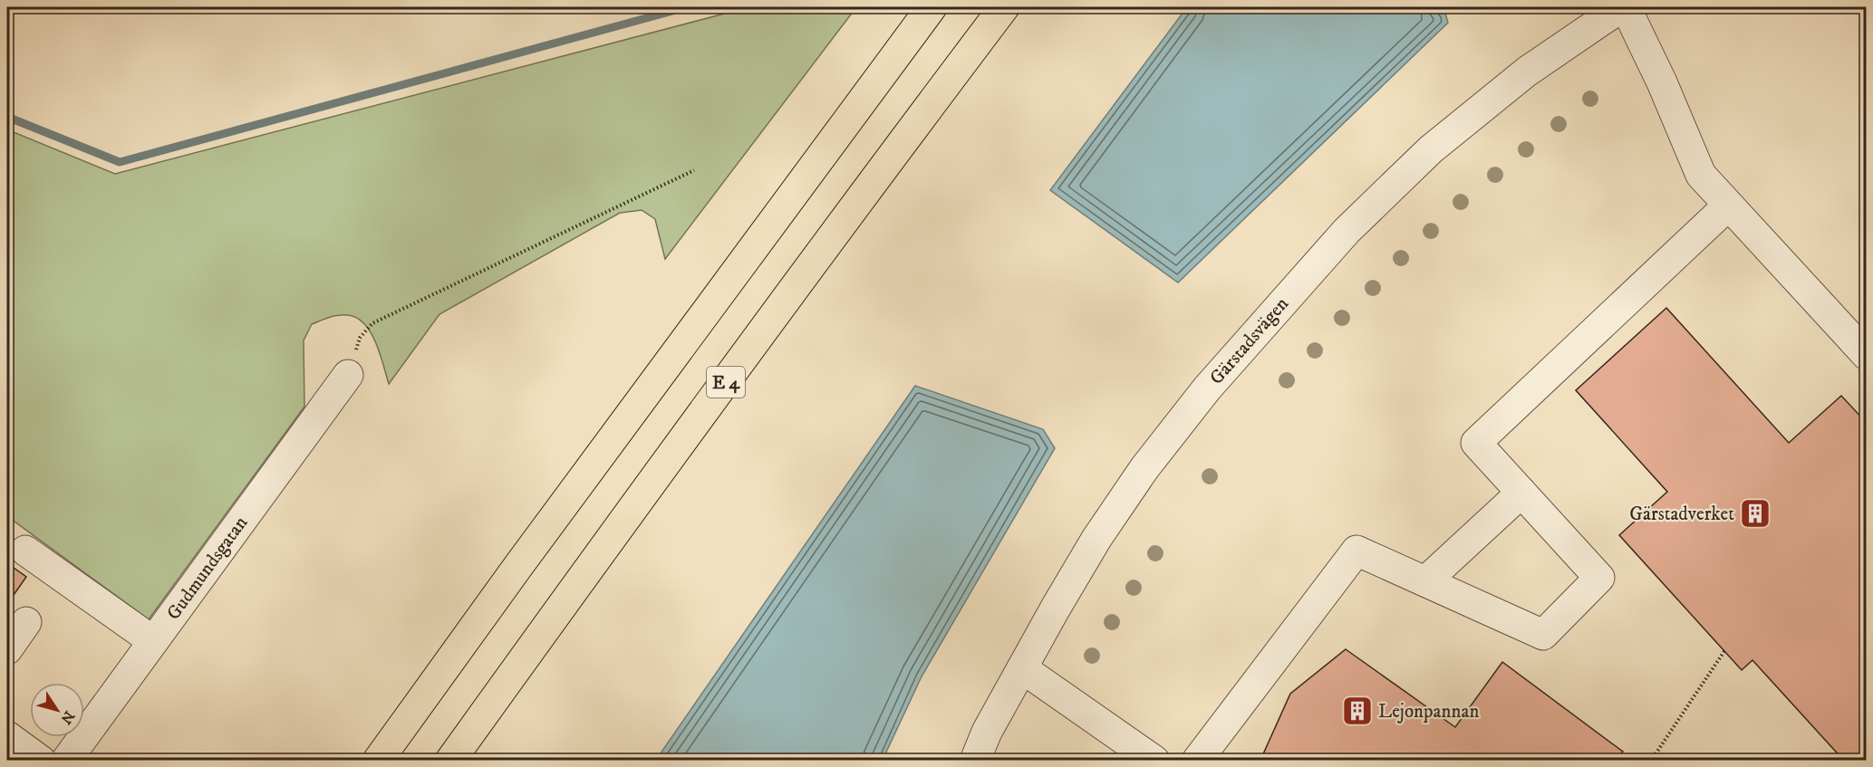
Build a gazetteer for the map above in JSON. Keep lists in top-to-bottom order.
{
  "streets": {
    "highway": ["E 4"],
    "street": ["Gärstadsvägen", "Gudmundsgatan"]
  },
  "places": {
    "building": ["Gärstadverket", "Lejonpannan"]
  },
  "north": "bottom right"
}
